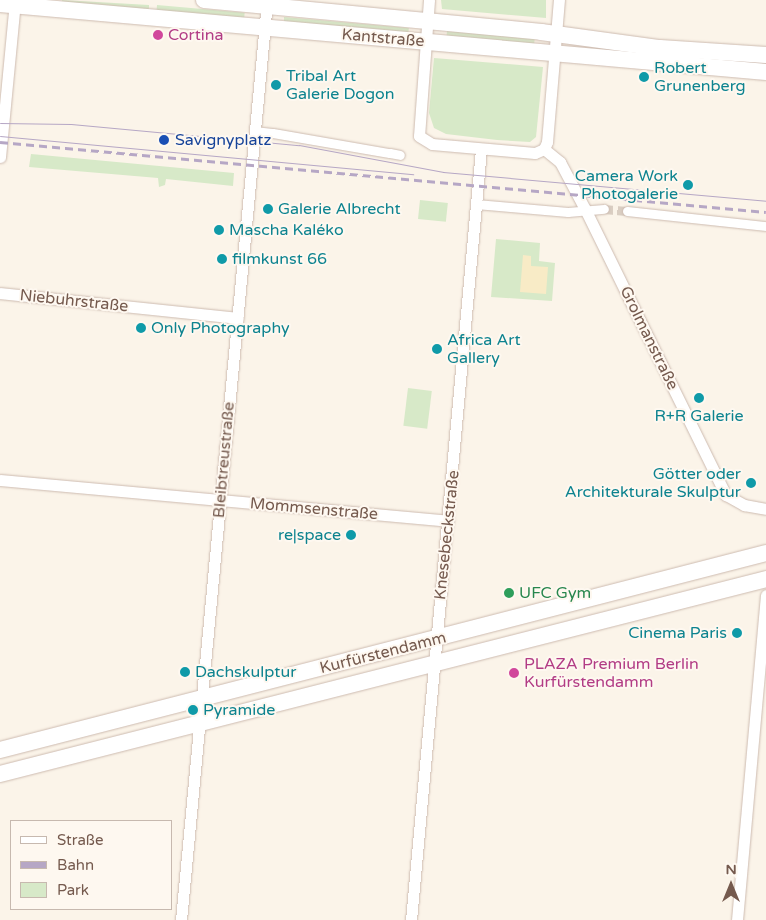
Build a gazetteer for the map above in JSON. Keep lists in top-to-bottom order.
{
  "streets": {
    "main road": ["Kantstraße", "Kurfürstendamm"],
    "street": [
      "Niebuhrstraße",
      "Grolmanstraße",
      "Bleibtreustraße",
      "Mommsenstraße",
      "Knesebeckstraße"
    ]
  },
  "crossings": [
    ["Kantstraße", "Bleibtreustraße"],
    ["Niebuhrstraße", "Bleibtreustraße"],
    ["Bleibtreustraße", "Mommsenstraße"],
    ["Bleibtreustraße", "Kurfürstendamm"],
    ["Mommsenstraße", "Knesebeckstraße"],
    ["Knesebeckstraße", "Kurfürstendamm"]
  ],
  "places": [
    "Cortina",
    "Robert Grunenberg",
    "Tribal Art Galerie Dogon",
    "Savignyplatz",
    "Camera Work Photogalerie",
    "Galerie Albrecht",
    "Mascha Kaléko",
    "filmkunst 66",
    "Only Photography",
    "Africa Art Gallery",
    "R+R Galerie",
    "Götter oder Architekturale Skulptur",
    "re|space",
    "UFC Gym",
    "Cinema Paris",
    "Dachskulptur",
    "PLAZA Premium Berlin Kurfürstendamm",
    "Pyramide"
  ],
  "legend": ["Straße", "Bahn", "Park"],
  "north": "top"
}
